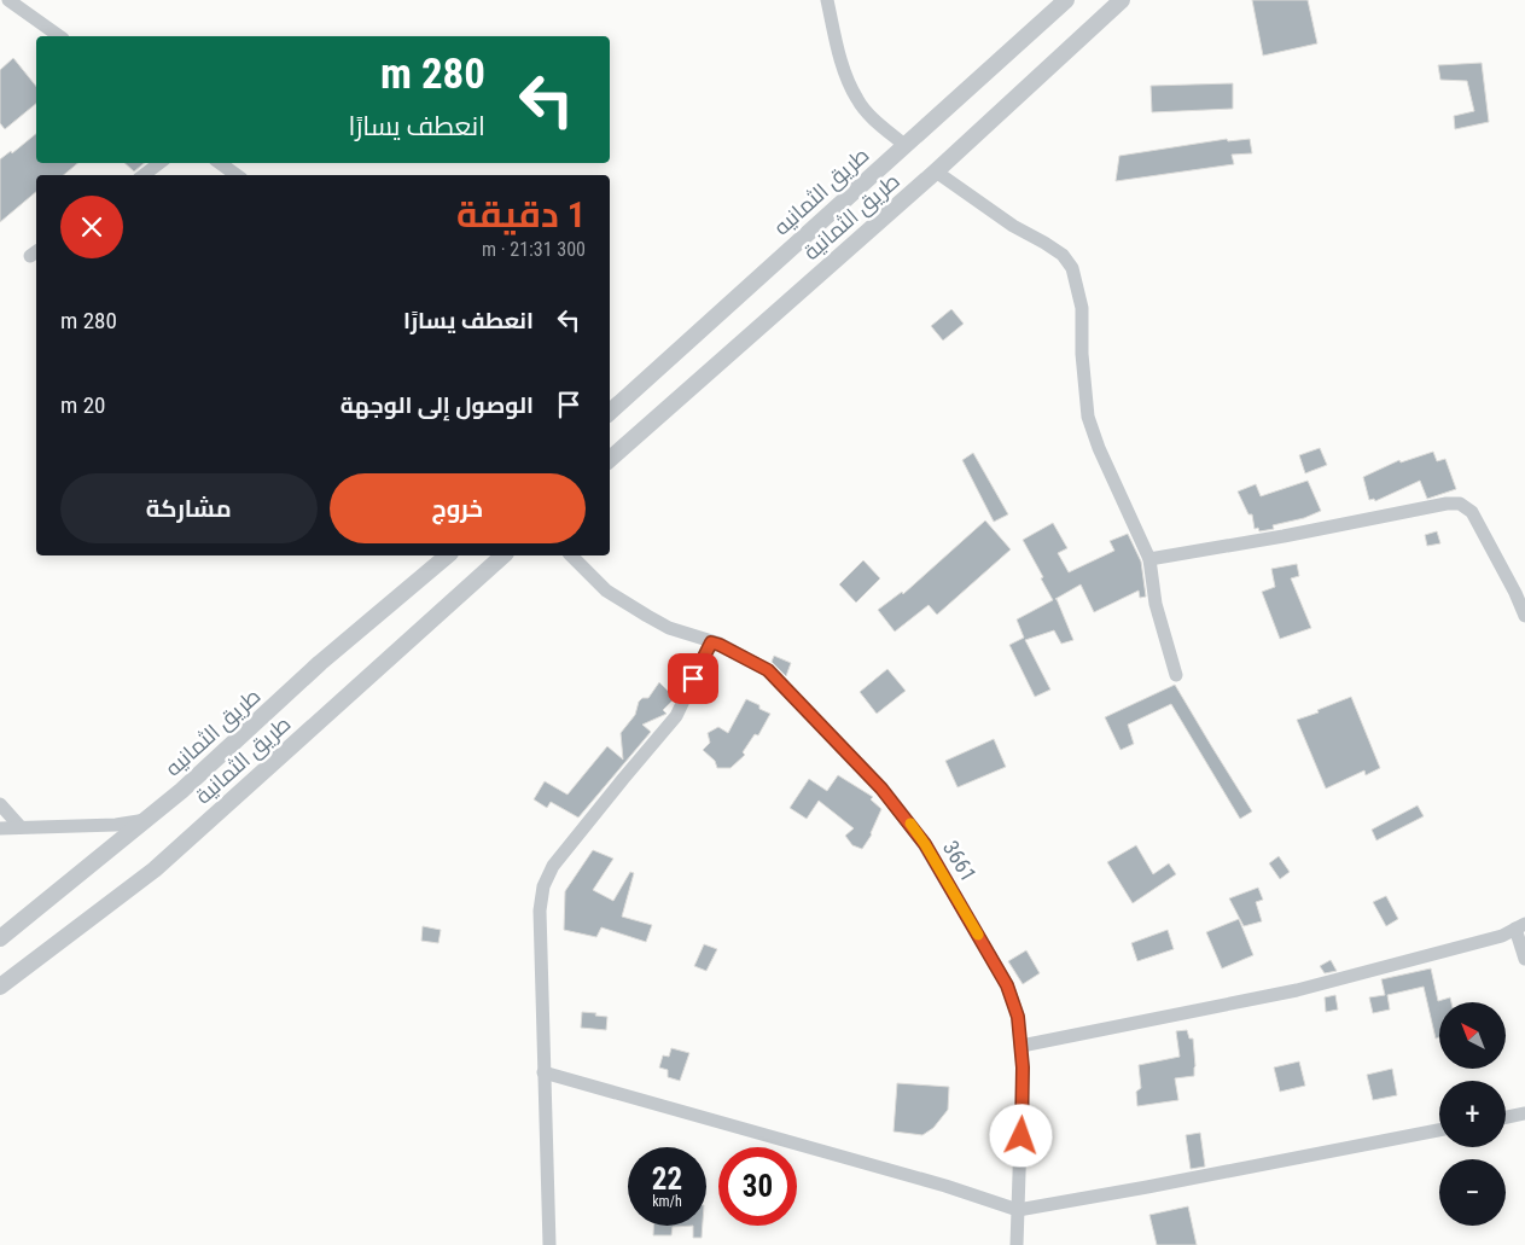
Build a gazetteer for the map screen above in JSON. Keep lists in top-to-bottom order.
{
  "streets": {
    "street": ["طريق الثمانيه", "طريق الثمانية", "3661"]
  },
  "north": "top left",
  "page": {
    "turn": ["280 m", "انعطف يسارًا"],
    "heading": ["1 دقيقة", "300 m · 21:31"],
    "list": [
      {
        "name": "انعطف يسارًا",
        "value": "280 m"
      },
      {
        "name": "الوصول إلى الوجهة",
        "value": "20 m"
      }
    ],
    "buttons": ["خروج", "مشاركة"],
    "map_buttons": ["+", "−"],
    "speed": "22 km/h",
    "limit": "30"
  }
}
